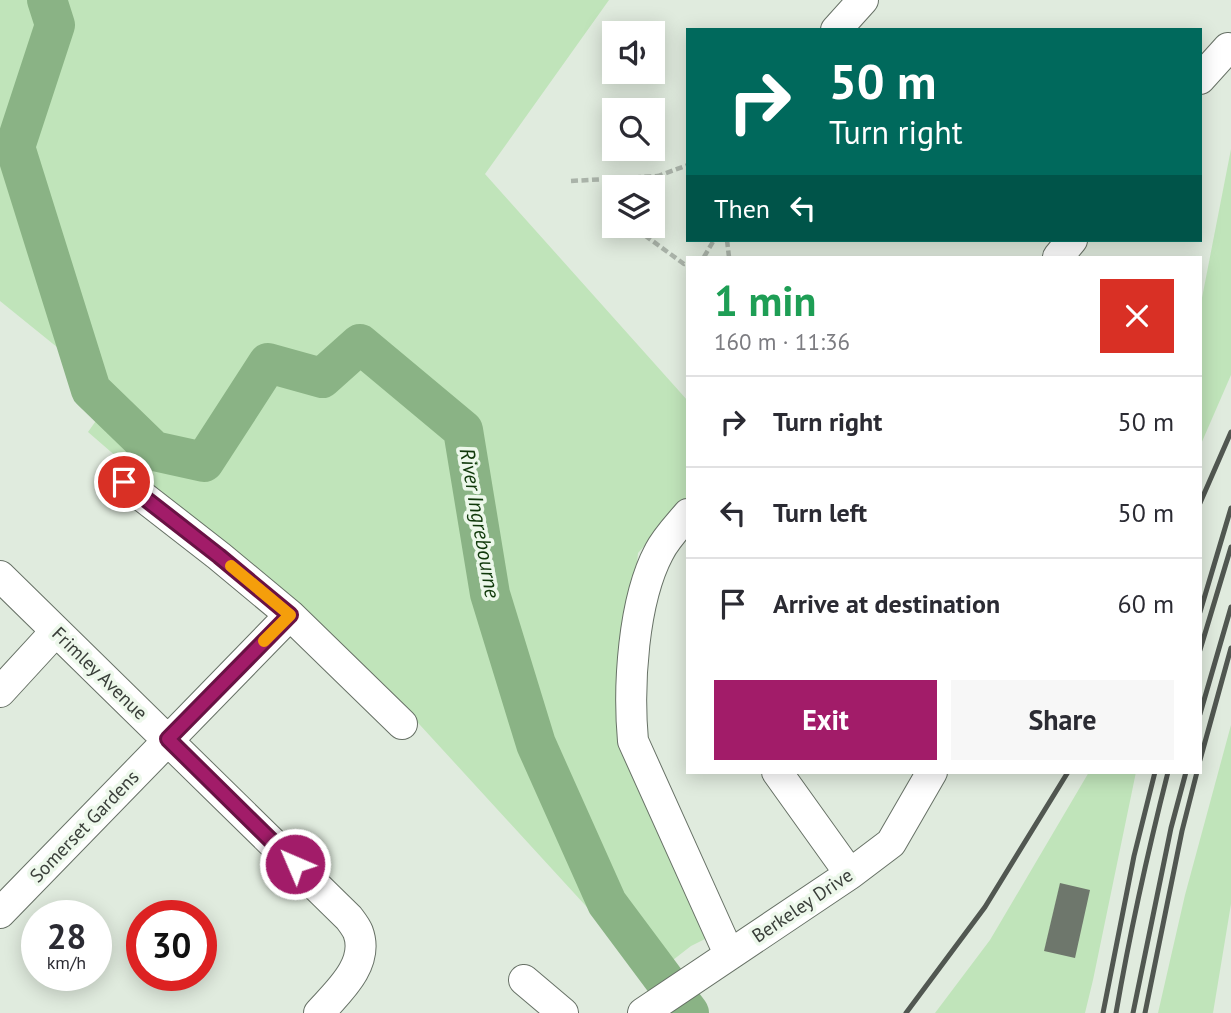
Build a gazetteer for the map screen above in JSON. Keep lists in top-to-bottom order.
{
  "streets": {
    "street": ["Frimley Avenue", "Somerset Gardens", "Berkeley Drive"]
  },
  "crossings": [
    ["Frimley Avenue", "Somerset Gardens"]
  ],
  "water": ["River Ingrebourne"],
  "page": {
    "turn": ["50 m", "Turn right"],
    "then": "Then",
    "heading": ["1 min", "160 m · 11:36"],
    "list": [
      {
        "name": "Turn right",
        "value": "50 m"
      },
      {
        "name": "Turn left",
        "value": "50 m"
      },
      {
        "name": "Arrive at destination",
        "value": "60 m"
      }
    ],
    "buttons": ["Exit", "Share"],
    "speed": "28 km/h",
    "limit": "30"
  }
}
